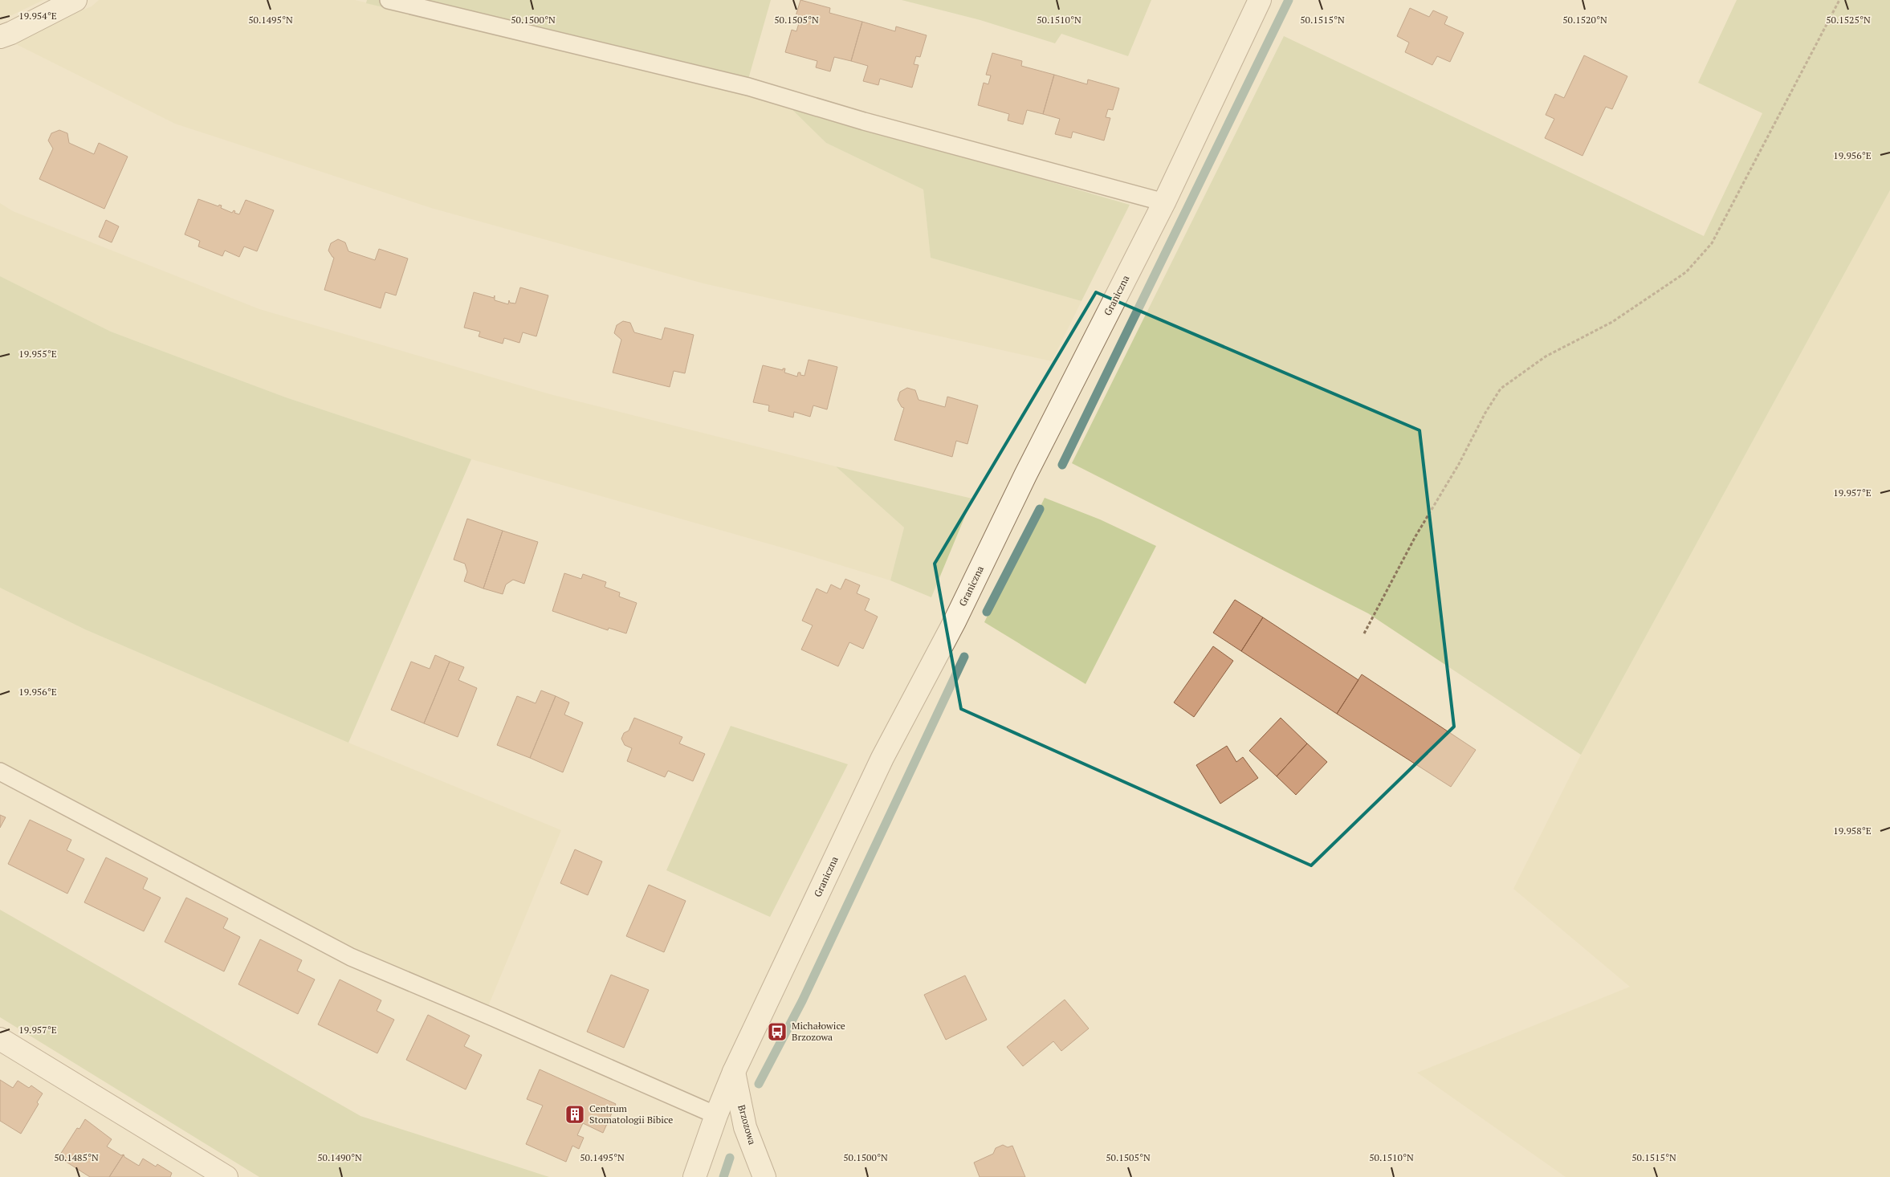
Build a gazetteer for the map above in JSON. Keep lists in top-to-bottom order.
{
  "streets": {
    "street": ["Graniczna", "Brzozowa"]
  },
  "crossings": [
    ["Graniczna", "Brzozowa"]
  ],
  "places": {
    "bus stop": ["Michałowice Brzozowa"],
    "building": ["Centrum Stomatologii Bibice"]
  },
  "coordinates": [
    "19.954°E",
    "50.1495°N",
    "50.1500°N",
    "50.1505°N",
    "50.1510°N",
    "50.1515°N",
    "50.1520°N",
    "50.1525°N",
    "19.956°E",
    "19.955°E",
    "19.957°E",
    "19.958°E",
    "50.1485°N",
    "50.1490°N"
  ]
}
